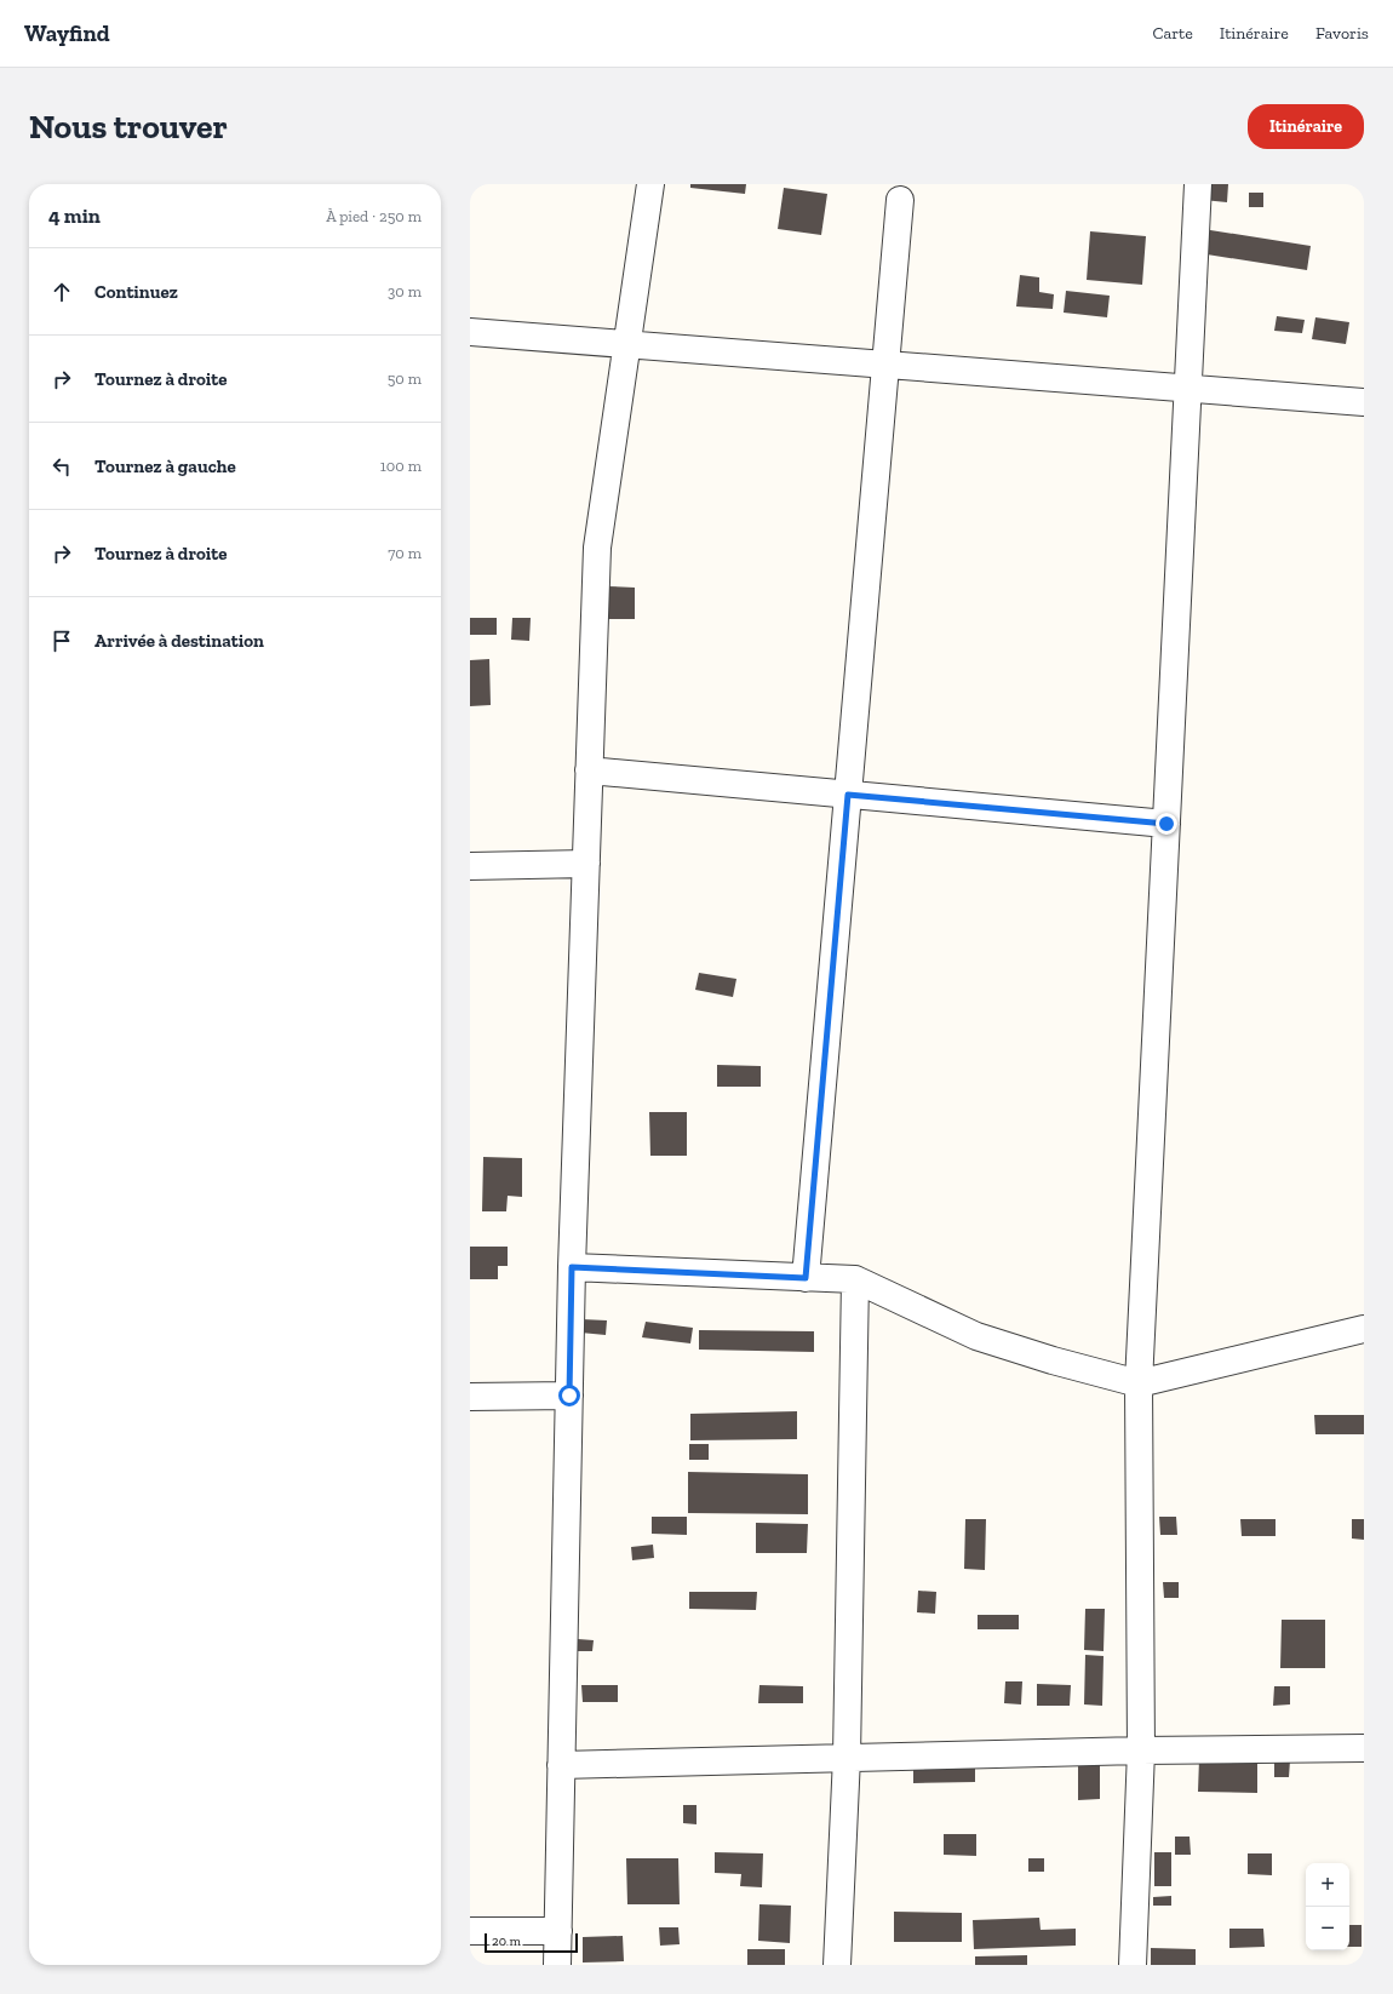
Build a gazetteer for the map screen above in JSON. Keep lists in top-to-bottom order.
{
  "scale_bar": "20 m",
  "page": {
    "header": "Wayfind",
    "nav": ["Carte", "Itinéraire", "Favoris"],
    "buttons": "Itinéraire",
    "title": "Nous trouver",
    "heading": ["4 min", "À pied · 250 m"],
    "list": [
      ["Continuez", "30 m"],
      ["Tournez à droite", "50 m"],
      ["Tournez à gauche", "100 m"],
      ["Tournez à droite", "70 m"],
      "Arrivée à destination"
    ],
    "map_buttons": ["+", "−"],
    "scale": "20 m"
  }
}
